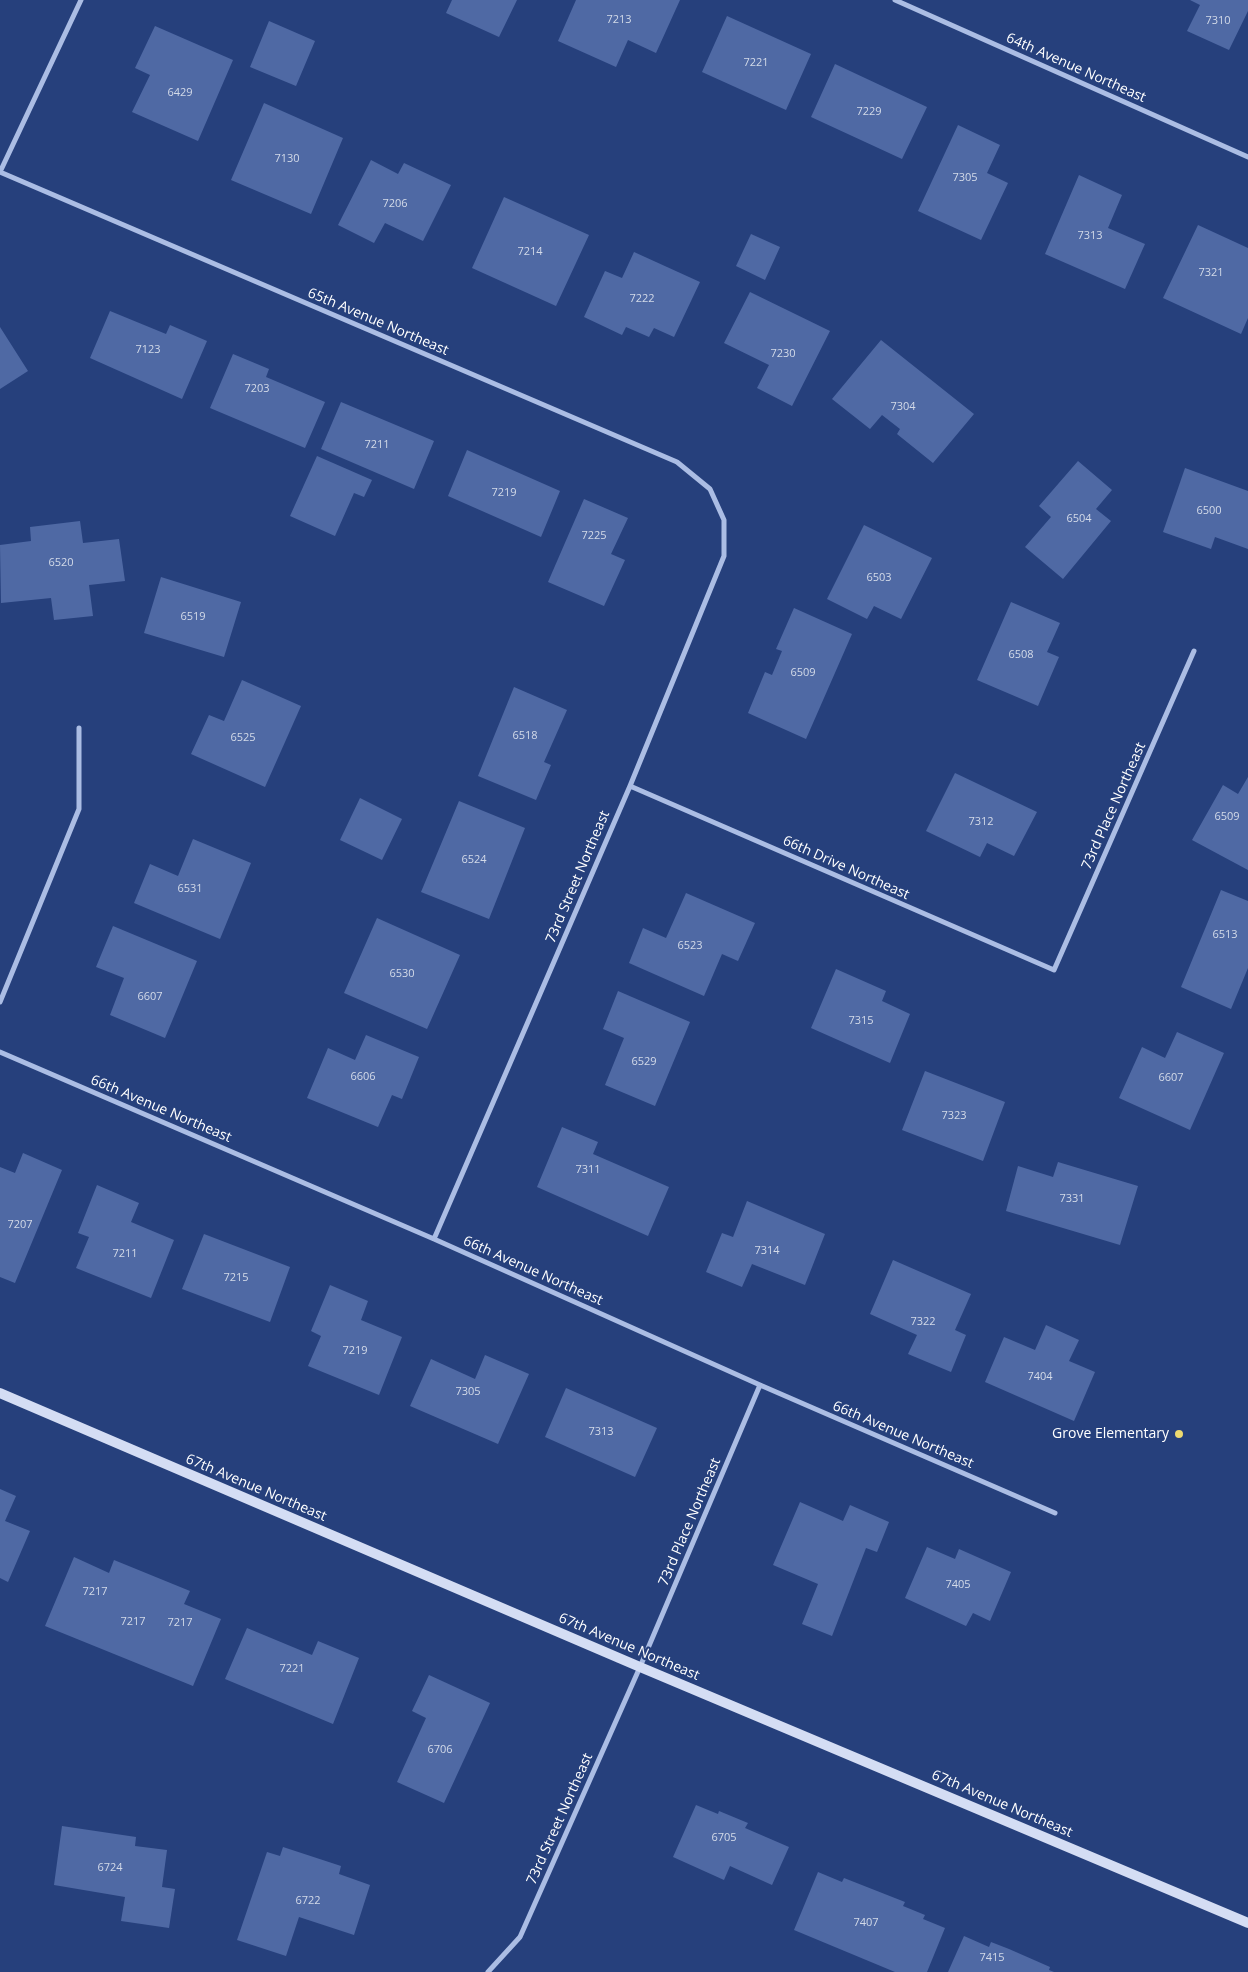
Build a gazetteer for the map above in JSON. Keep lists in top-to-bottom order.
{
  "streets": {
    "main road": ["67th Avenue Northeast"],
    "street": [
      "64th Avenue Northeast",
      "65th Avenue Northeast",
      "73rd Place Northeast",
      "66th Drive Northeast",
      "73rd Street Northeast",
      "66th Avenue Northeast"
    ]
  },
  "crossings": [
    ["65th Avenue Northeast", "73rd Street Northeast"],
    ["73rd Place Northeast", "66th Drive Northeast"],
    ["73rd Place Northeast", "73rd Street Northeast"],
    ["73rd Place Northeast", "66th Avenue Northeast"],
    ["73rd Place Northeast", "67th Avenue Northeast"],
    ["66th Drive Northeast", "73rd Street Northeast"],
    ["73rd Street Northeast", "66th Avenue Northeast"],
    ["73rd Street Northeast", "67th Avenue Northeast"]
  ],
  "places": ["Grove Elementary"],
  "house_numbers": [
    "7213",
    "7310",
    "7221",
    "6429",
    "7229",
    "7130",
    "7305",
    "7206",
    "7313",
    "7214",
    "7321",
    "7222",
    "7123",
    "7230",
    "7203",
    "7304",
    "7211",
    "7219",
    "6500",
    "6504",
    "7225",
    "6520",
    "6503",
    "6519",
    "6508",
    "6509",
    "6518",
    "6525",
    "6509",
    "7312",
    "6524",
    "6531",
    "6513",
    "6523",
    "6530",
    "6607",
    "7315",
    "6529",
    "6606",
    "6607",
    "7323",
    "7311",
    "7331",
    "7207",
    "7314",
    "7211",
    "7215",
    "7322",
    "7219",
    "7404",
    "7305",
    "7313",
    "7405",
    "7217",
    "7217",
    "7217",
    "7221",
    "6706",
    "6705",
    "6724",
    "6722",
    "7407",
    "7415"
  ]
}
